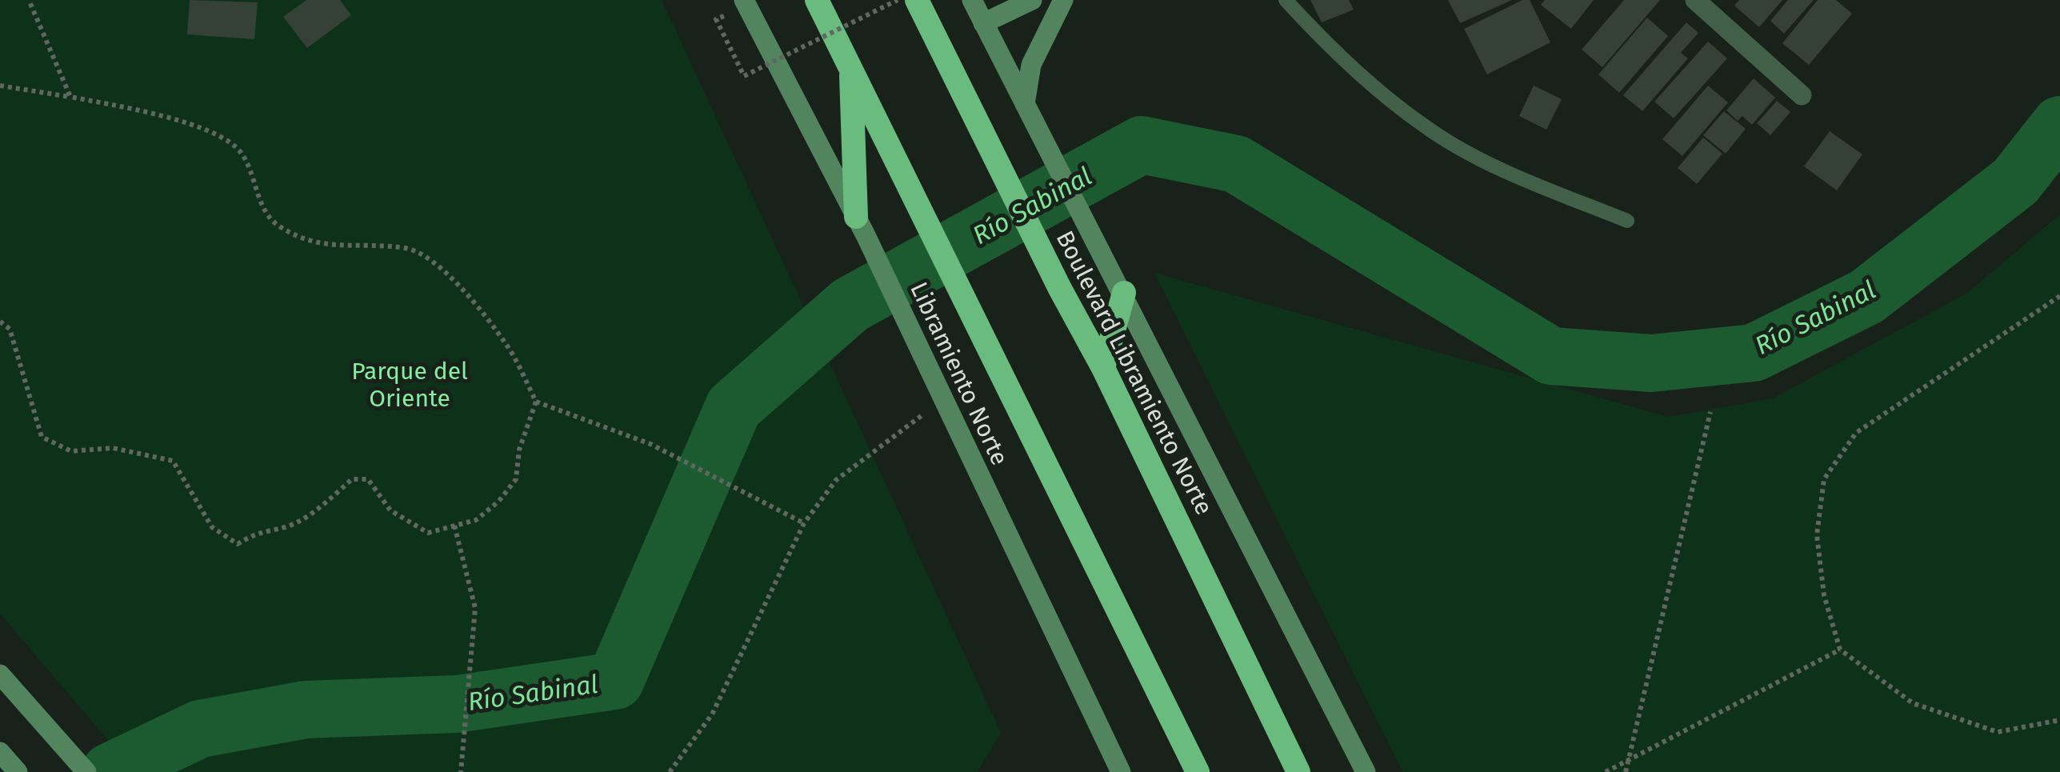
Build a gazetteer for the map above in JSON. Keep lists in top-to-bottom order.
{
  "streets": {
    "highway": ["Boulevard Libramiento Norte"],
    "street": ["Libramiento Norte"]
  },
  "water": ["Río Sabinal"],
  "parks": ["Parque del Oriente"]
}
